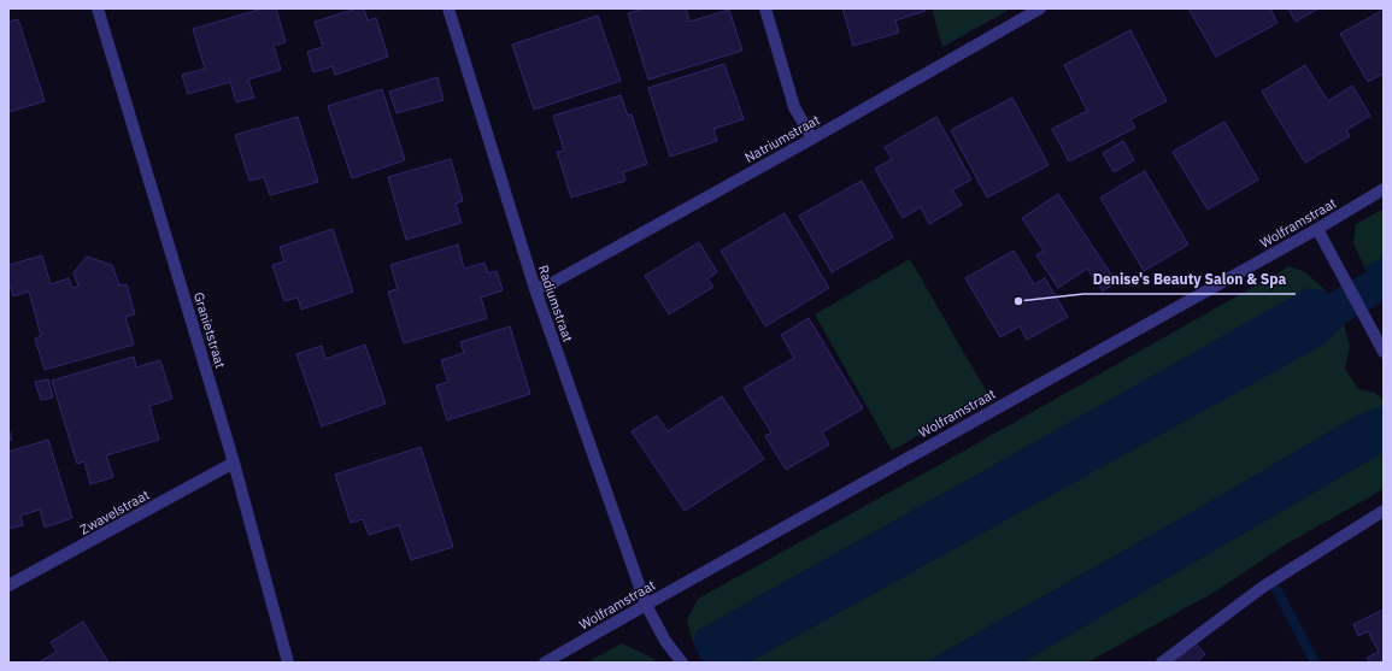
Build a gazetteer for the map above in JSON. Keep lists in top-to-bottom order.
{
  "streets": {
    "street": [
      "Natriumstraat",
      "Wolframstraat",
      "Radiumstraat",
      "Granietstraat",
      "Zwavelstraat"
    ]
  },
  "crossings": [
    ["Natriumstraat", "Radiumstraat"],
    ["Wolframstraat", "Radiumstraat"],
    ["Granietstraat", "Zwavelstraat"]
  ],
  "places": ["Denise's Beauty Salon & Spa"]
}
